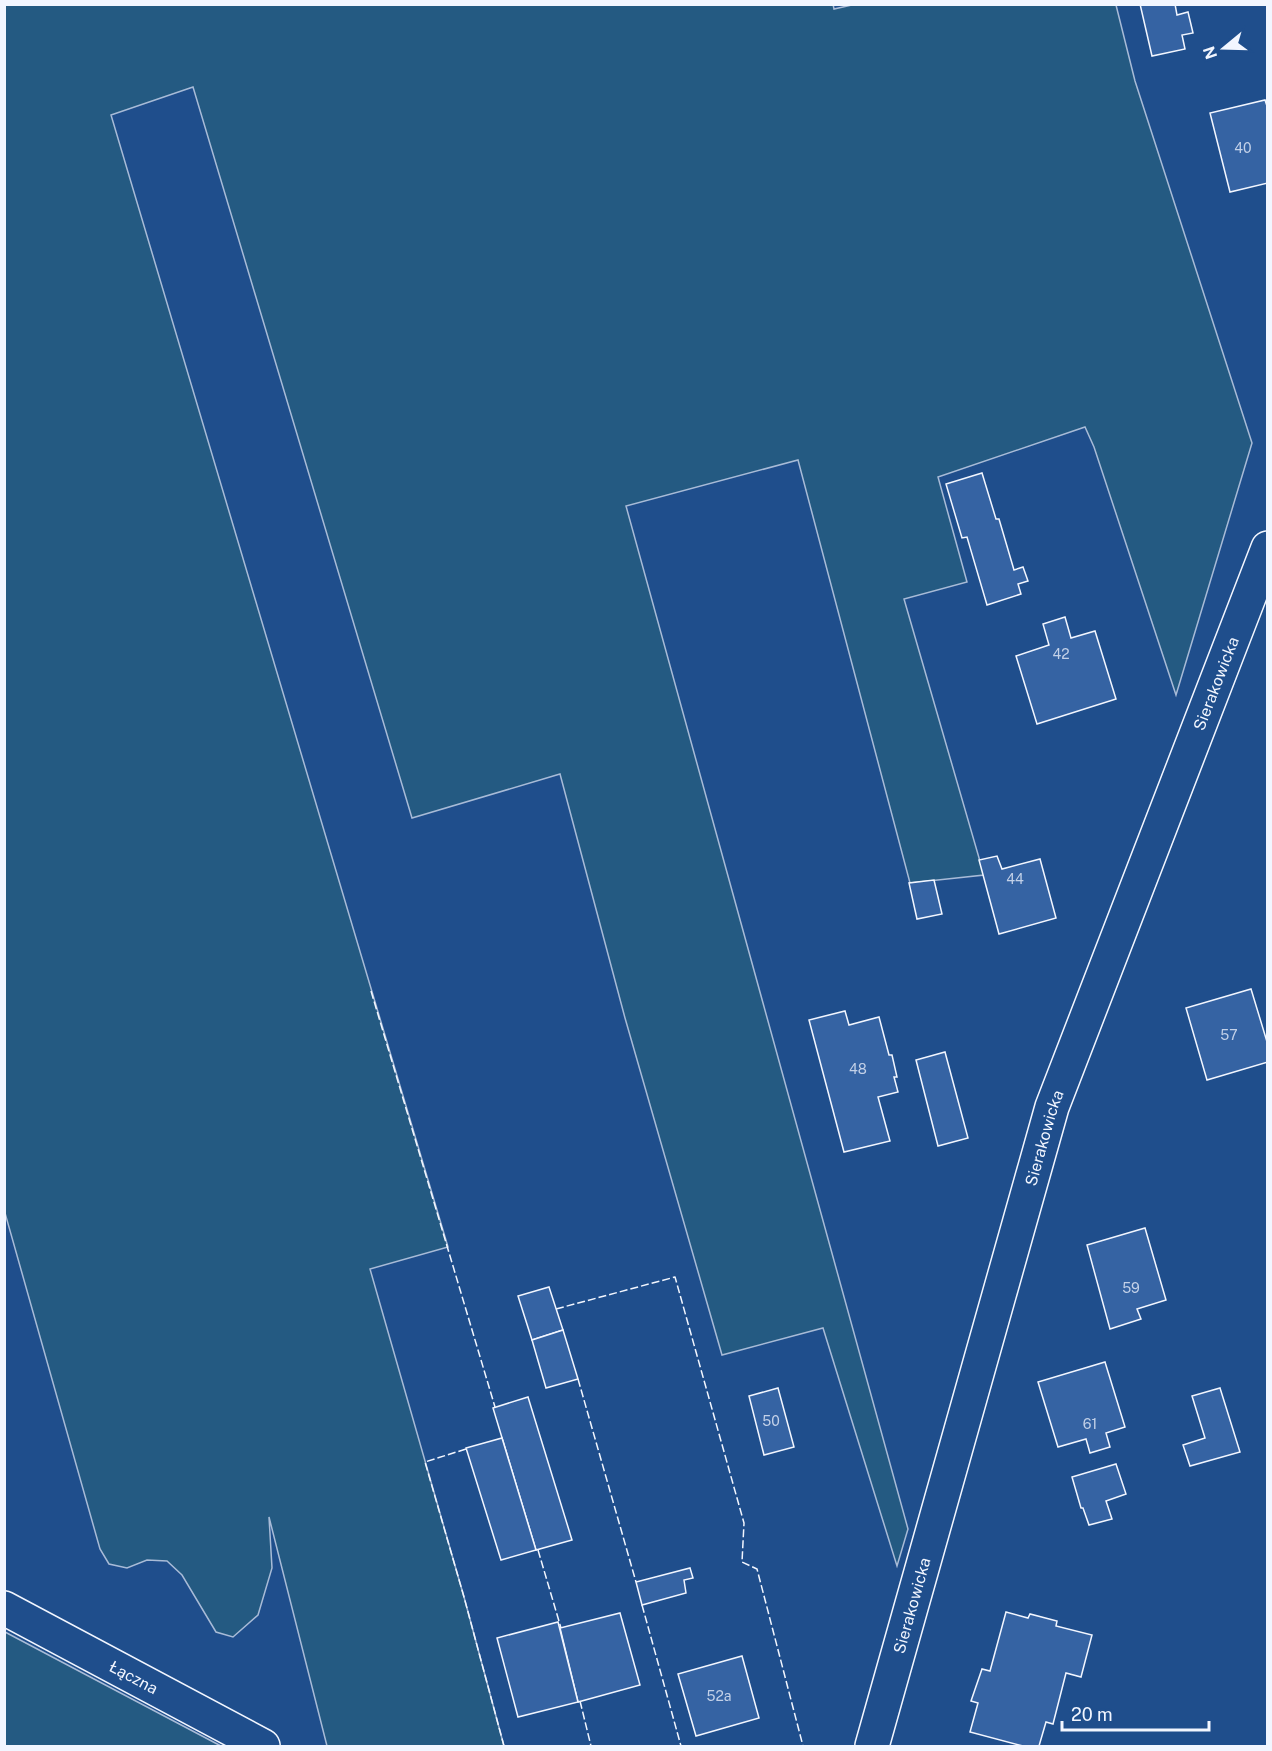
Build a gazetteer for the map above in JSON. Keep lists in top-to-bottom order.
{
  "streets": {
    "street": ["Sierakowicka", "Łączna"]
  },
  "house_numbers": [
    "40",
    "42",
    "44",
    "57",
    "48",
    "59",
    "50",
    "61",
    "52a"
  ],
  "scale_bar": "20 m",
  "north": "left"
}
